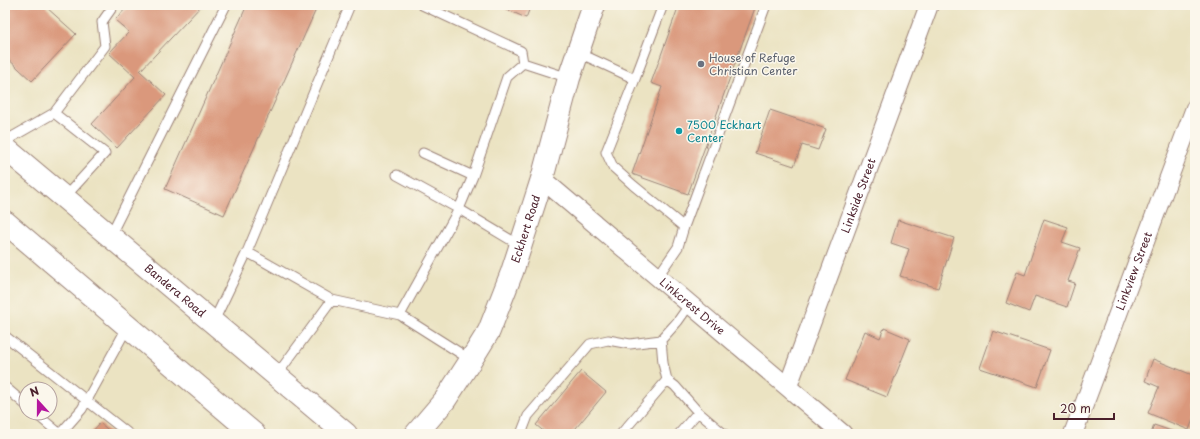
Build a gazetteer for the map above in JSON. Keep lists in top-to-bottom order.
{
  "streets": {
    "main road": ["Eckhert Road", "Bandera Road"],
    "street": ["Linkside Street", "Linkview Street", "Linkcrest Drive"]
  },
  "crossings": [
    ["Linkside Street", "Linkcrest Drive"],
    ["Eckhert Road", "Linkcrest Drive"]
  ],
  "places": ["House of Refuge Christian Center", "7500 Eckhart Center"],
  "scale_bar": "20 m",
  "north": "top"
}
